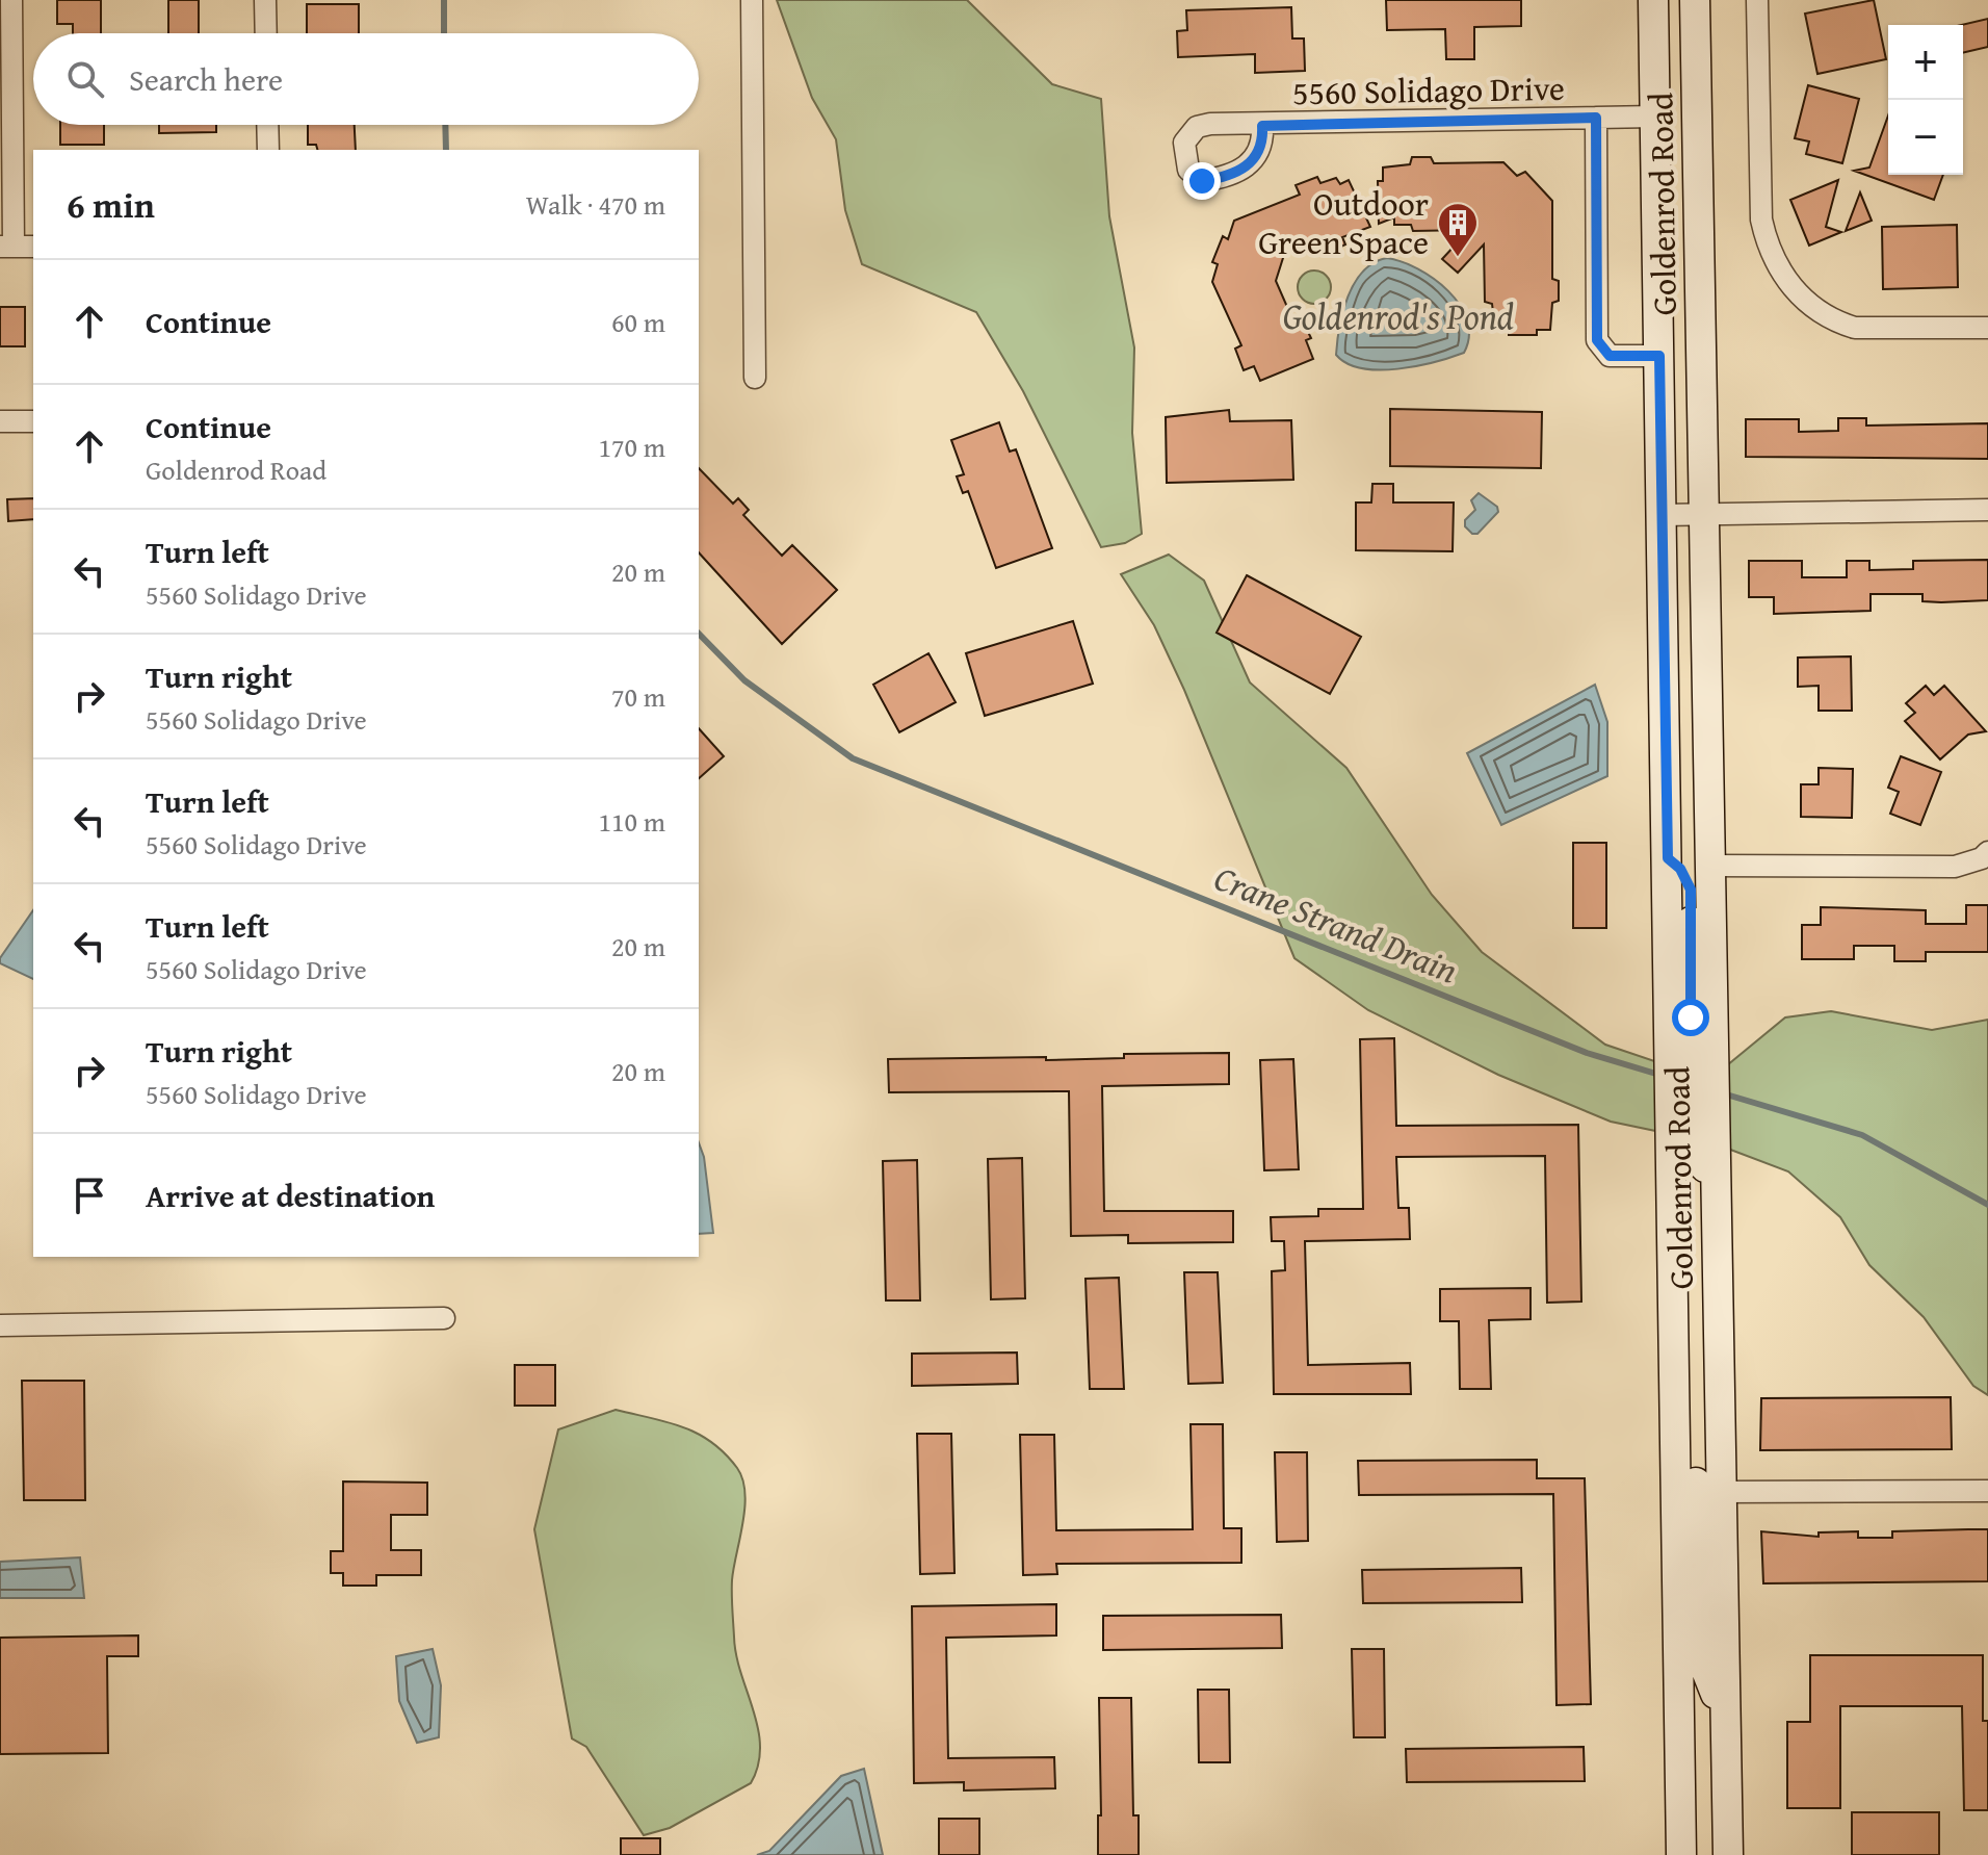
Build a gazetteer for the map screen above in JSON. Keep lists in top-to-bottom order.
{
  "streets": {
    "main road": ["Goldenrod Road"],
    "street": ["5560 Solidago Drive"]
  },
  "crossings": [
    ["5560 Solidago Drive", "Goldenrod Road"]
  ],
  "water": ["Goldenrod's Pond", "Crane Strand Drain"],
  "places": {
    "building": ["Outdoor Green Space"]
  },
  "page": {
    "map_buttons": ["+", "−"],
    "search": "Search here",
    "heading": ["6 min", "Walk · 470 m"],
    "list": [
      ["Continue", "60 m"],
      ["Continue", "Goldenrod Road", "170 m"],
      ["Turn left", "5560 Solidago Drive", "20 m"],
      ["Turn right", "5560 Solidago Drive", "70 m"],
      ["Turn left", "5560 Solidago Drive", "110 m"],
      ["Turn left", "5560 Solidago Drive", "20 m"],
      ["Turn right", "5560 Solidago Drive", "20 m"],
      "Arrive at destination"
    ]
  }
}
